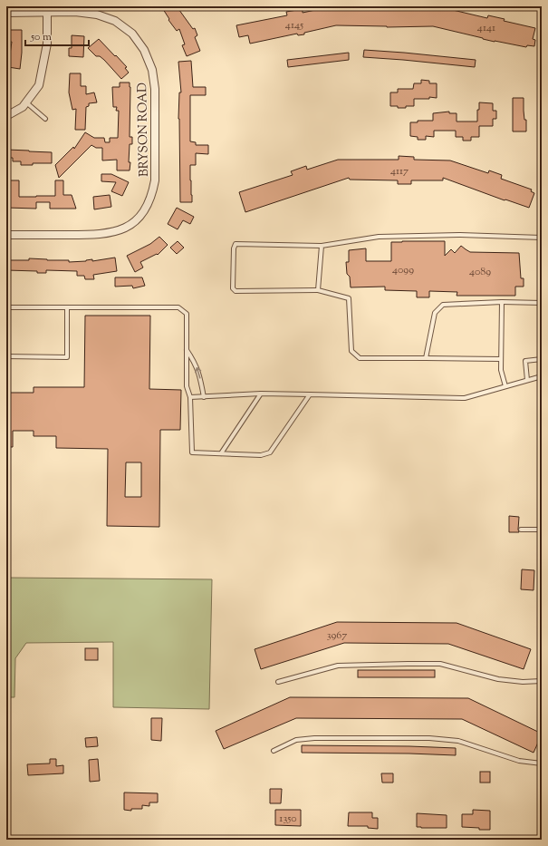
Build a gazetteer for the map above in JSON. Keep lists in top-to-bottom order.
{
  "streets": {
    "street": ["BRYSON ROAD"]
  },
  "house_numbers": [
    "4145",
    "4141",
    "4117",
    "4099",
    "4089",
    "3967",
    "1350"
  ],
  "scale_bar": "50 m"
}
